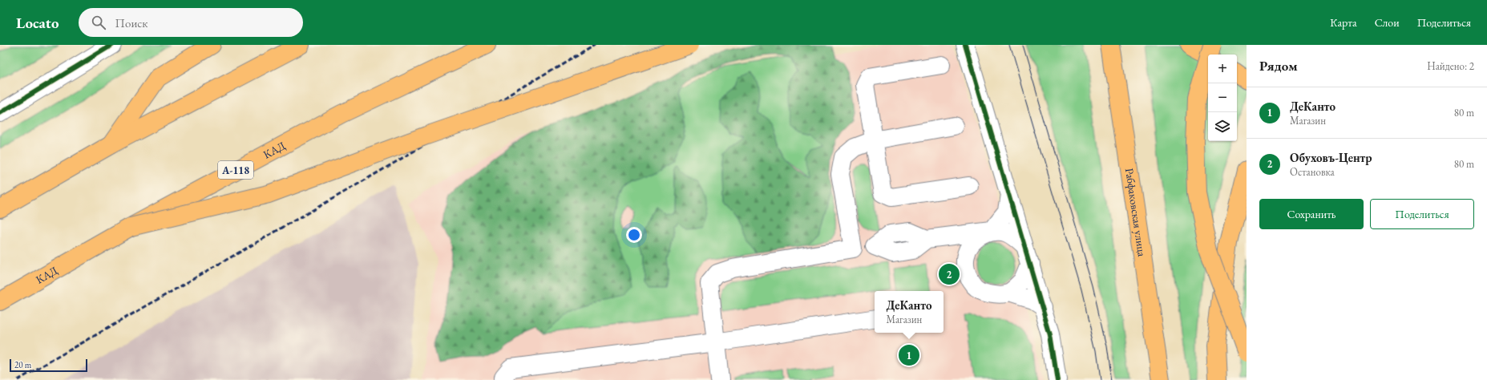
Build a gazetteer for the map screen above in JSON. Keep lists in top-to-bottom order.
{
  "streets": {
    "main road": ["КАД", "А-118", "Рабфаковская улица"]
  },
  "scale_bar": "20 m",
  "page": {
    "header": "Locato",
    "search": "Поиск",
    "nav": ["Карта", "Слои", "Поделиться"],
    "heading": ["Рядом", "Найдено: 2"],
    "map_buttons": ["+", "−"],
    "list": [
      {
        "mark": "1",
        "name": "ДеКанто",
        "note": "Магазин",
        "value": "80 m"
      },
      {
        "mark": "2",
        "name": "Обуховъ-Центр",
        "note": "Остановка",
        "value": "80 m"
      }
    ],
    "buttons": ["Сохранить", "Поделиться"],
    "pins": ["2", "1"],
    "popup": ["ДеКанто", "Магазин"],
    "scale": "20 m"
  }
}
